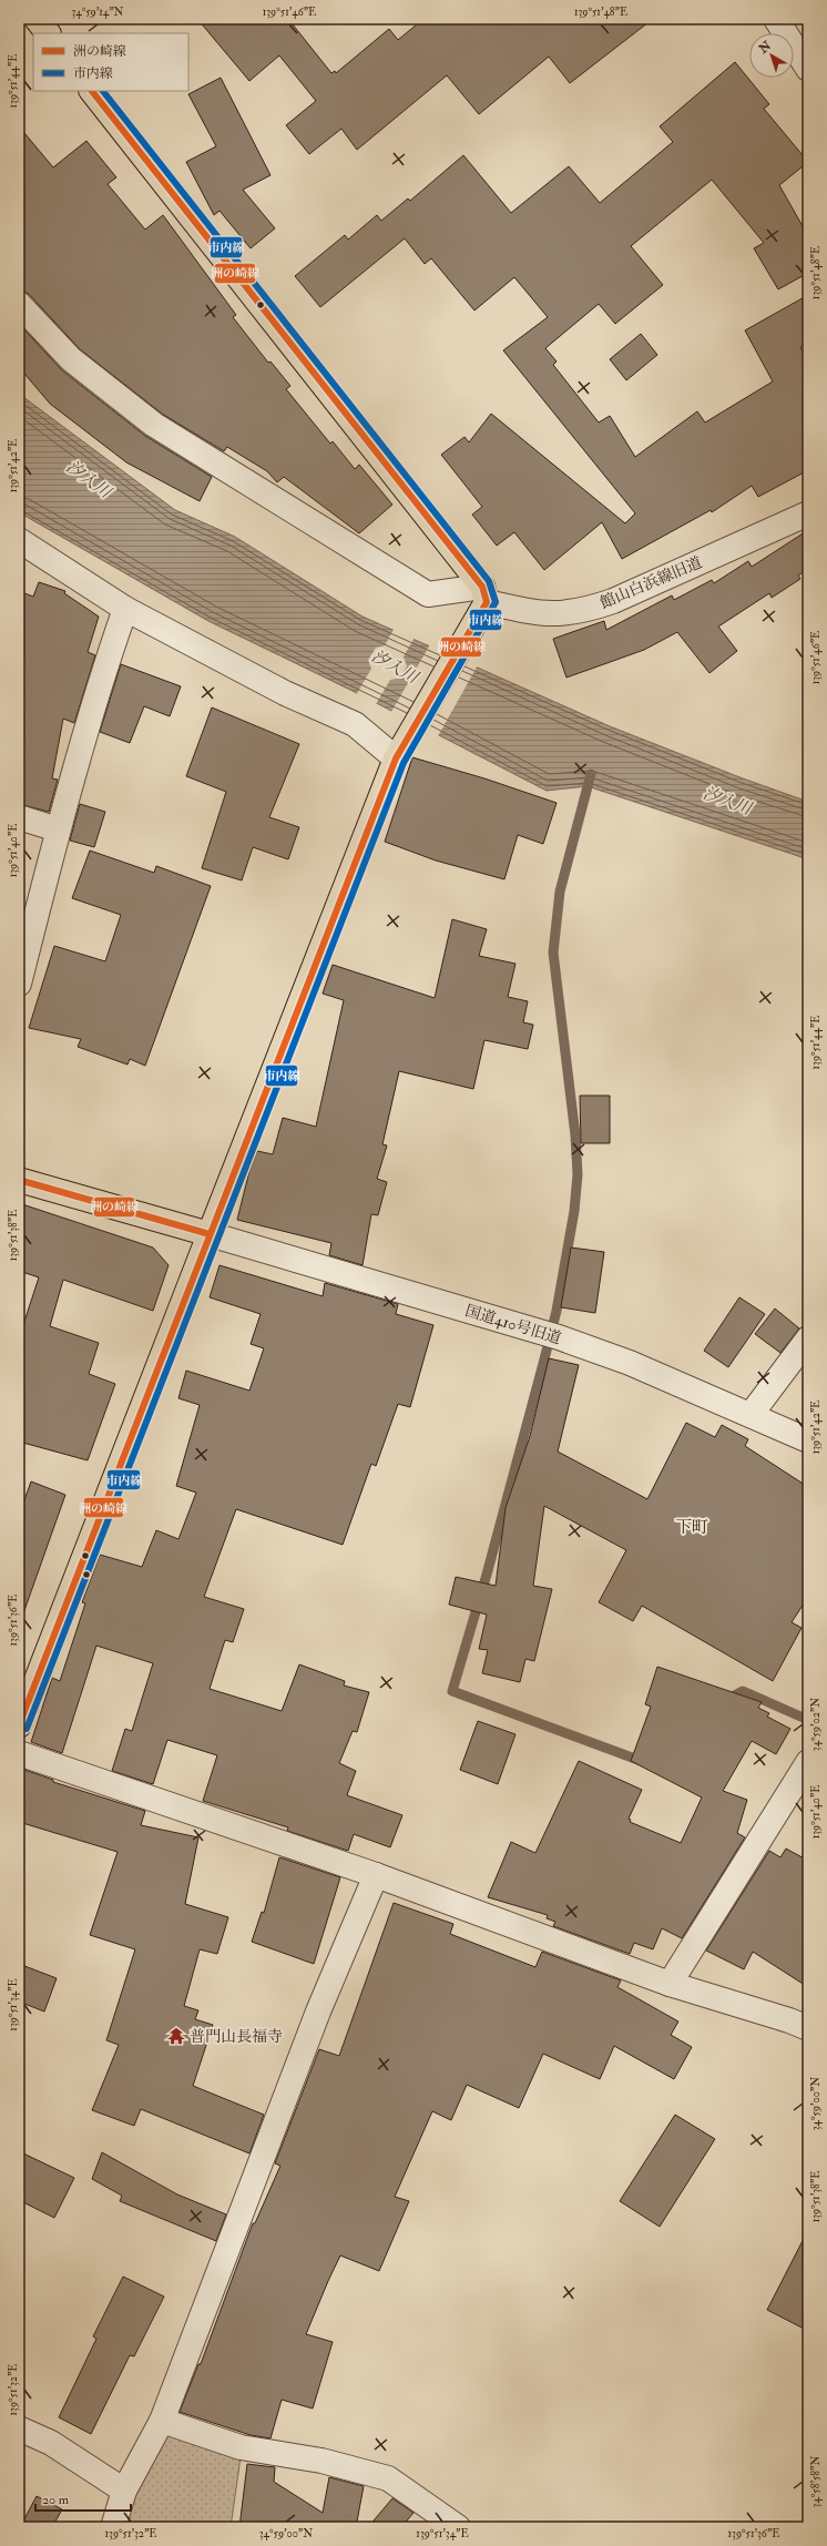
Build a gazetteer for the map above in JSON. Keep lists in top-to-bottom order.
{
  "streets": {
    "street": ["館山白浜線旧道", "国道410号旧道"]
  },
  "districts": ["下町"],
  "water": ["汐入川"],
  "places": {
    "temple": ["普門山長福寺"]
  },
  "lines": ["transit line 洲の崎線", "transit line 市内線"],
  "legend": ["洲の崎線", "市内線"],
  "scale_bar": "20 m",
  "north": "top left",
  "coordinates": [
    "34°59'14\"N",
    "139°51'46\"E",
    "139°51'48\"E",
    "139°51'44\"E",
    "139°51'42\"E",
    "139°51'40\"E",
    "139°51'38\"E",
    "139°51'36\"E",
    "34°59'02\"N",
    "139°51'34\"E",
    "34°59'00\"N",
    "139°51'32\"E",
    "34°58'58\"N"
  ]
}
